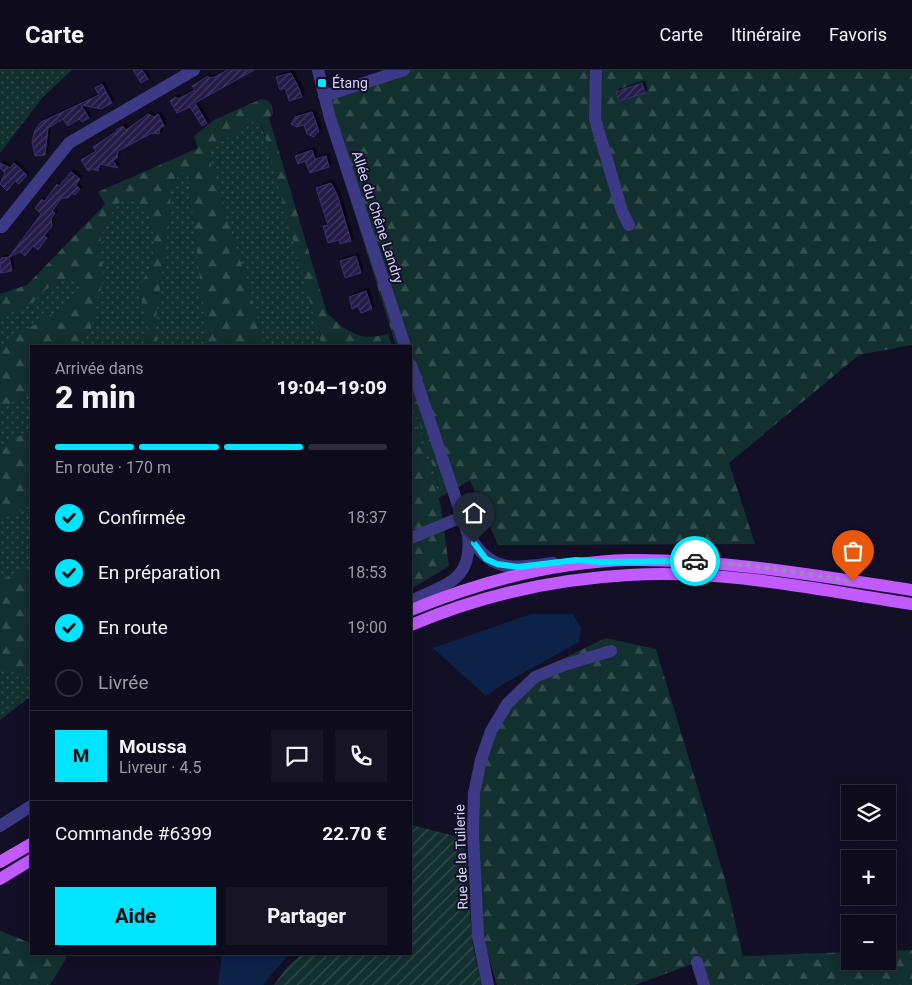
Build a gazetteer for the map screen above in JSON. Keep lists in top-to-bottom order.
{
  "streets": {
    "street": ["Allée du Chêne Landry", "Rue de la Tuilerie"]
  },
  "places": {
    "transit": ["Étang"]
  },
  "page": {
    "header": "Carte",
    "nav": ["Carte", "Itinéraire", "Favoris"],
    "heading": ["2 min", "Arrivée dans", "19:04–19:09"],
    "panel": [
      "Moussa",
      "Livreur · 4.5",
      "Commande #6399",
      "22.70 €"
    ],
    "bar": "En route · 170 m",
    "list": [
      ["Confirmée", "18:37"],
      ["En préparation", "18:53"],
      ["En route", "19:00"],
      "Livrée"
    ],
    "round": "M",
    "map_buttons": ["+", "−"],
    "buttons": ["Aide", "Partager"]
  }
}
